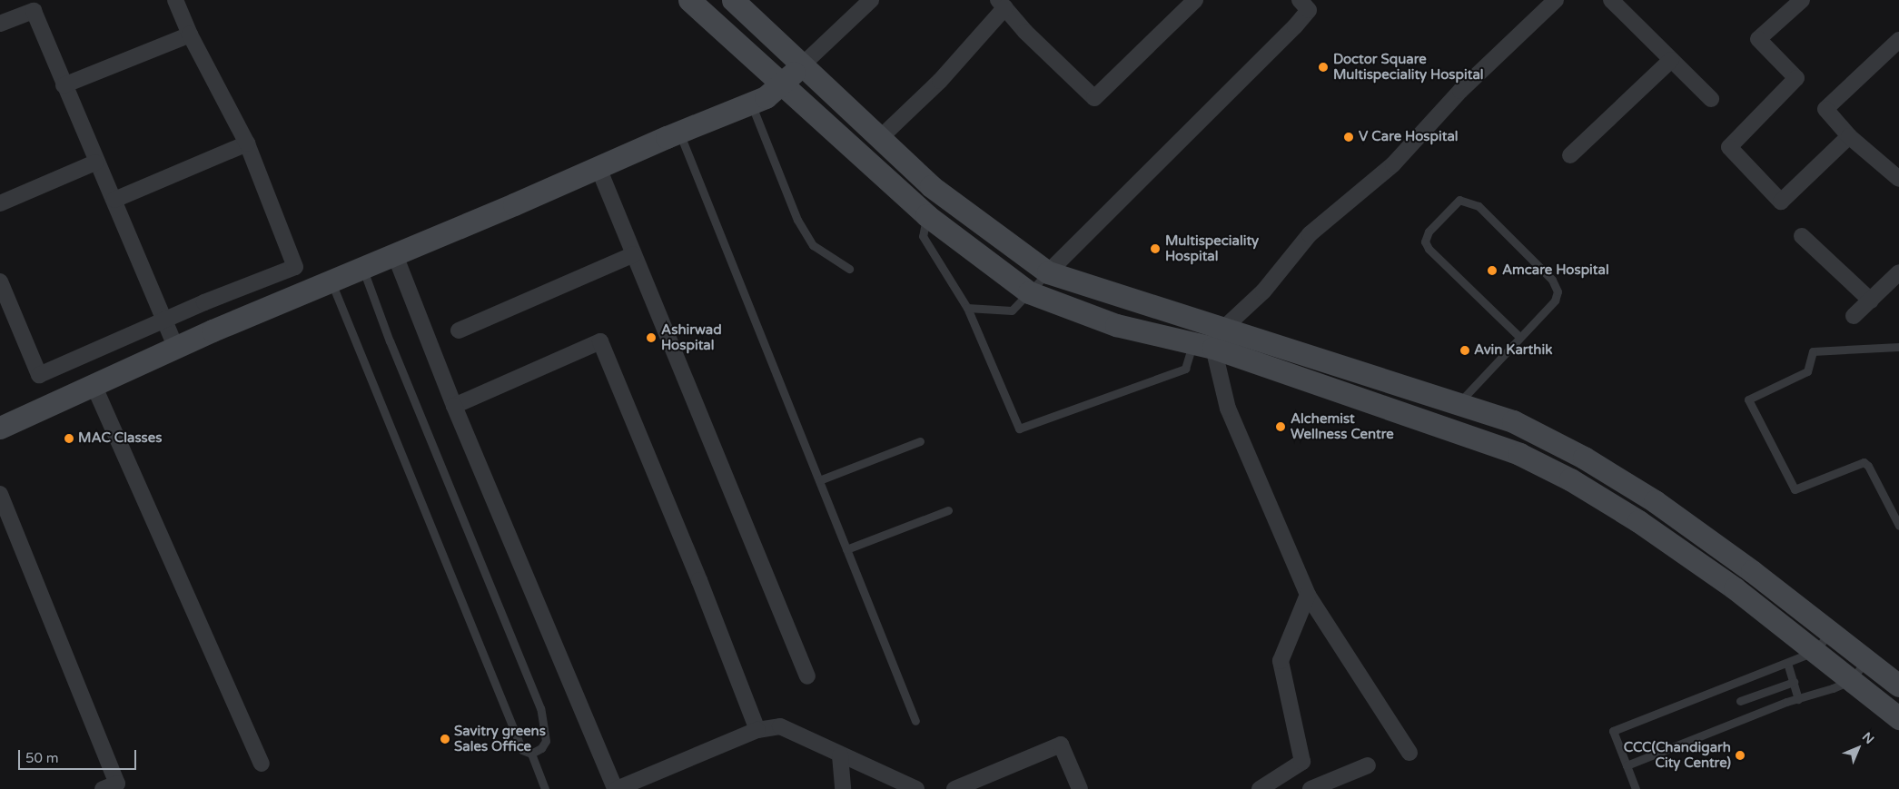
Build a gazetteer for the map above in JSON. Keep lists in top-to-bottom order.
{
  "places": [
    "Doctor Square Multispeciality Hospital",
    "V Care Hospital",
    "Multispeciality Hospital",
    "Amcare Hospital",
    "Ashirwad Hospital",
    "Avin Karthik",
    "Alchemist Wellness Centre",
    "MAC Classes",
    "Savitry greens Sales Office",
    "CCC(Chandigarh City Centre)"
  ],
  "scale_bar": "50 m",
  "north": "top right"
}
